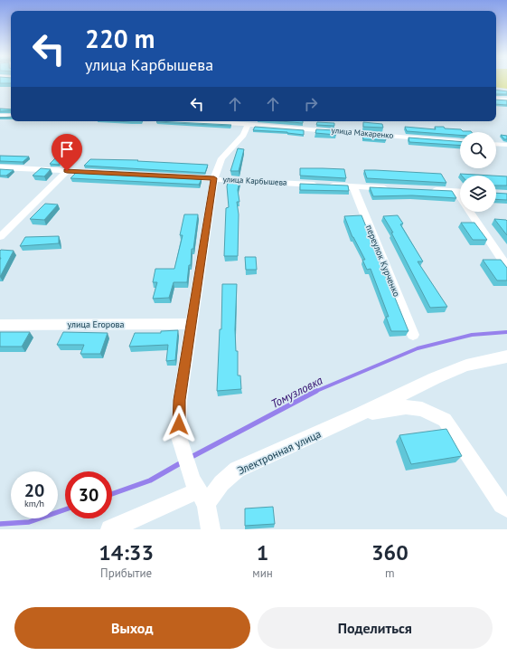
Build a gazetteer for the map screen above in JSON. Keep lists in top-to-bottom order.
{
  "streets": {
    "street": [
      "улица Макаренко",
      "улица Карбышева",
      "переулок Курченко",
      "улица Егорова",
      "Электронная улица"
    ]
  },
  "crossings": [
    ["улица Карбышева", "переулок Курченко"]
  ],
  "water": ["Томузловка"],
  "page": {
    "turn": ["220 m", "улица Карбышева"],
    "speed": "20 km/h",
    "limit": "30",
    "eta": [
      "14:33",
      "Прибытие",
      "1",
      "мин",
      "360",
      "m"
    ],
    "buttons": ["Выход", "Поделиться"]
  }
}
